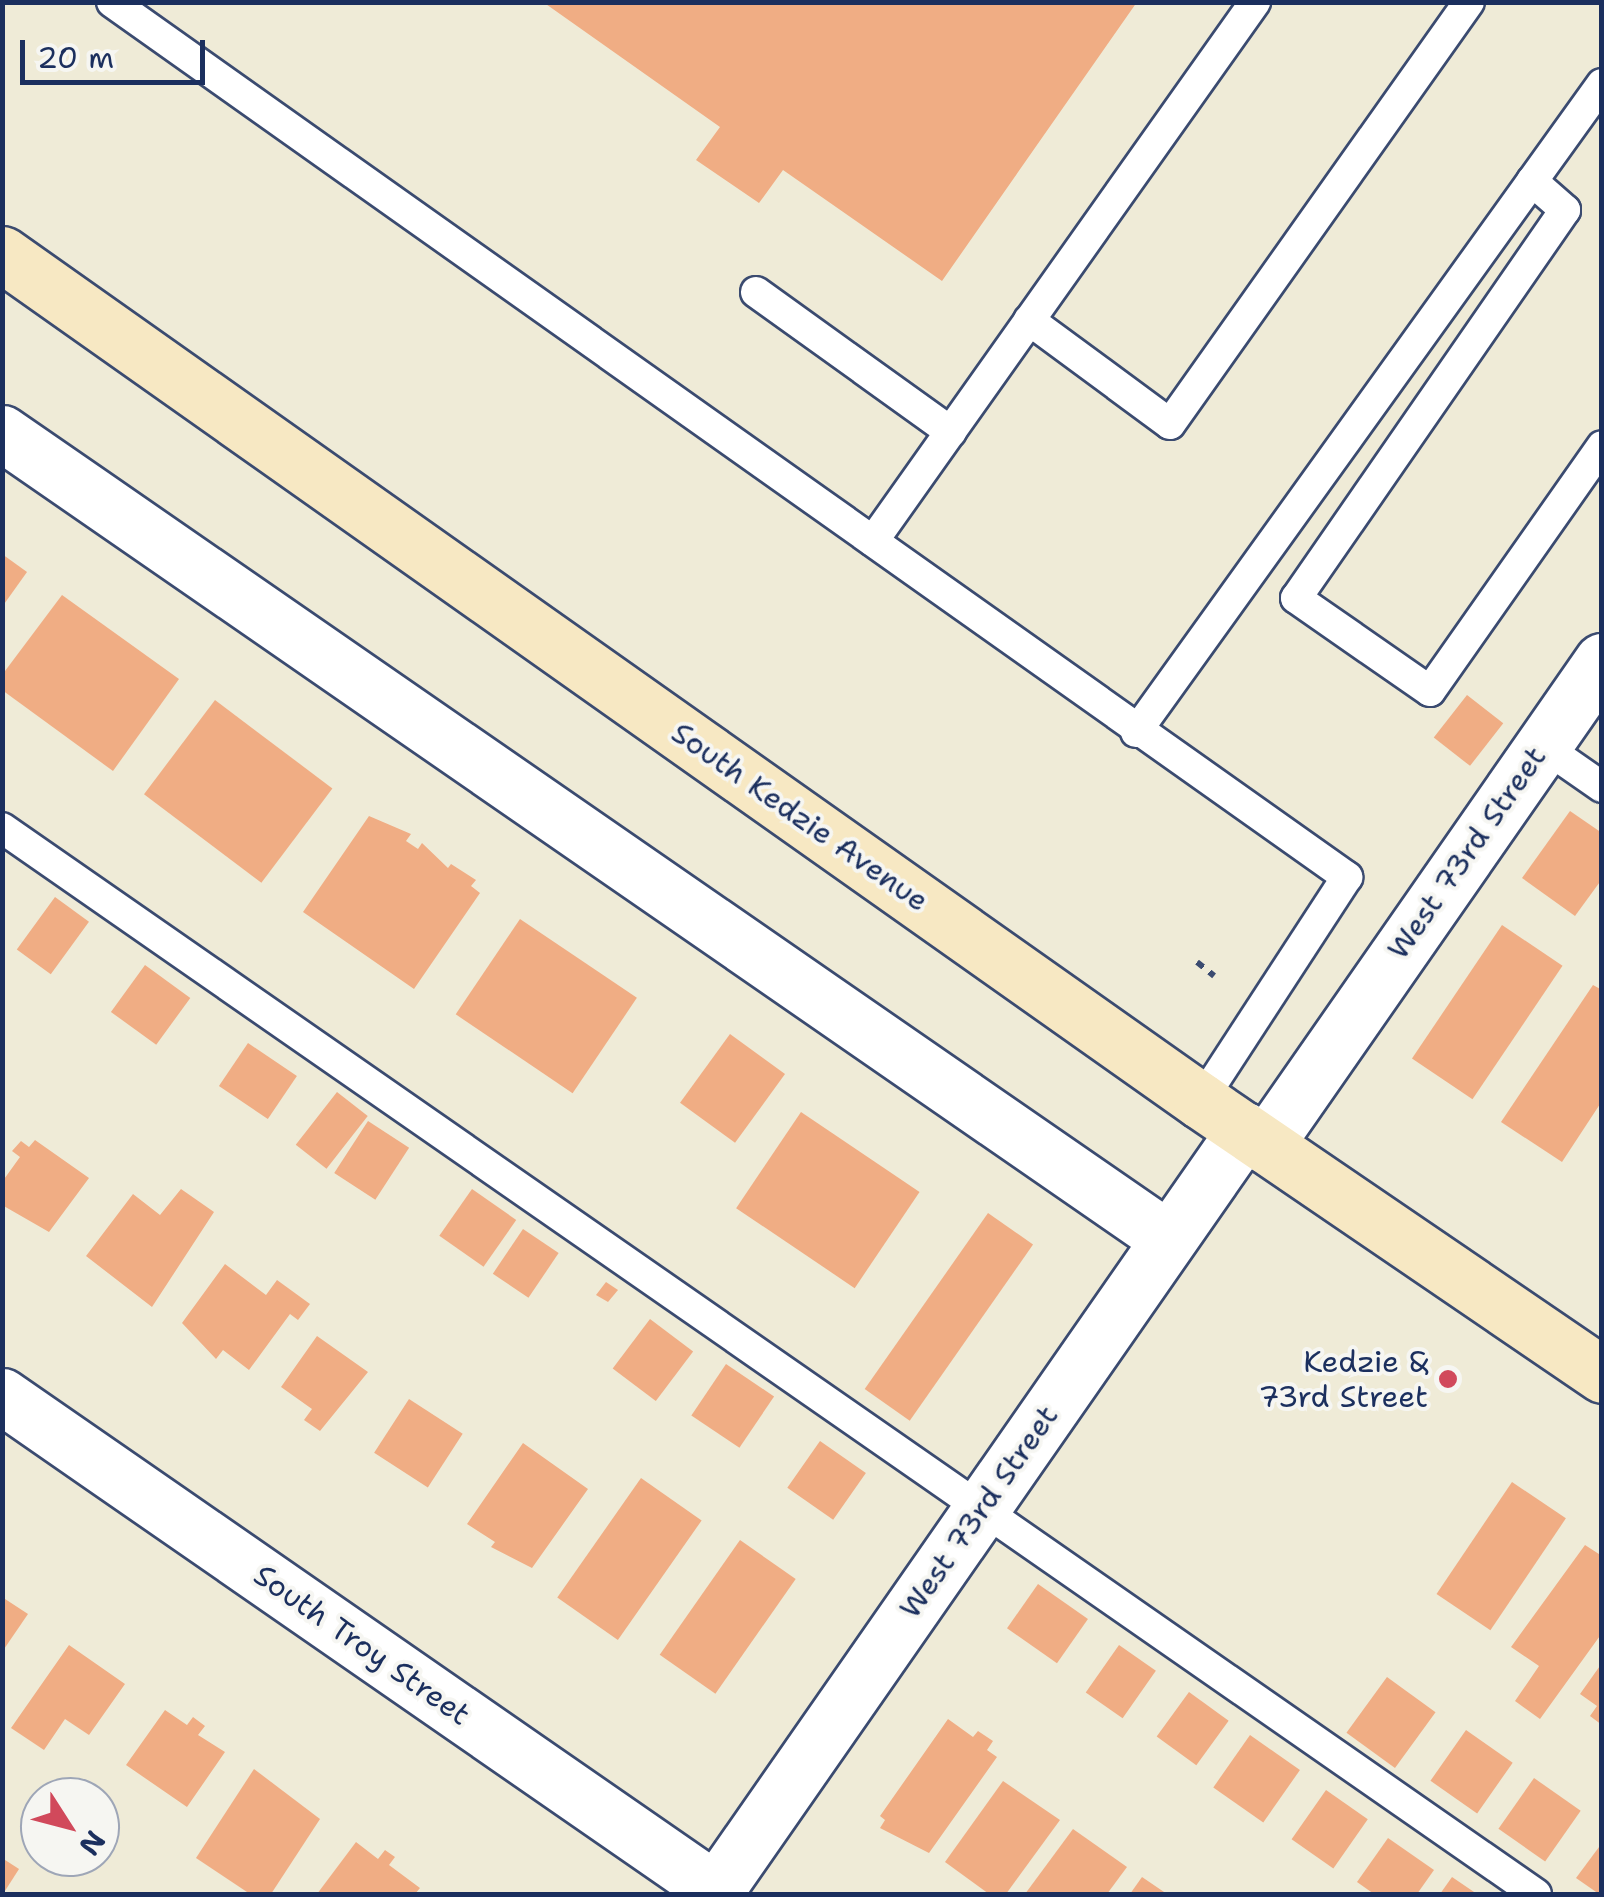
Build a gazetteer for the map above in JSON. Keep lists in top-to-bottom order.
{
  "streets": {
    "main road": ["South Kedzie Avenue"],
    "street": ["West 73rd Street", "South Troy Street"]
  },
  "crossings": [
    ["South Kedzie Avenue", "West 73rd Street"],
    ["West 73rd Street", "South Troy Street"]
  ],
  "places": ["Kedzie & 73rd Street"],
  "scale_bar": "20 m",
  "north": "bottom right"
}
